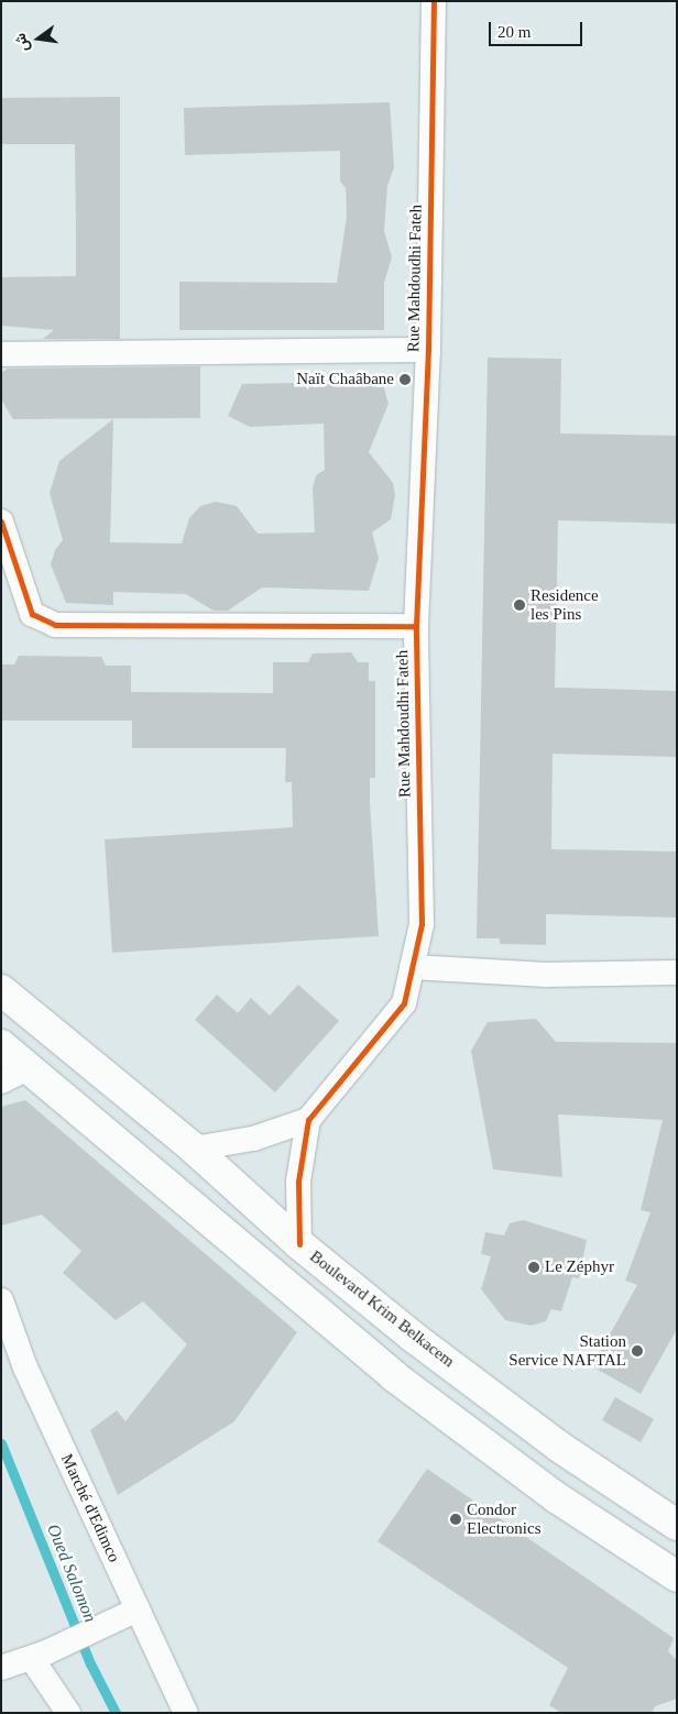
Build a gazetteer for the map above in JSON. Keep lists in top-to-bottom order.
{
  "streets": {
    "main road": ["Boulevard Krim Belkacem"],
    "street": ["Rue Mahdoudhi Fateh", "Marché d'Edimco"]
  },
  "water": ["Oued Salomon"],
  "places": [
    "Naït Chaâbane",
    "Residence les Pins",
    "Le Zéphyr",
    "Station Service NAFTAL",
    "Condor Electronics"
  ],
  "scale_bar": "20 m",
  "north": "left"
}
